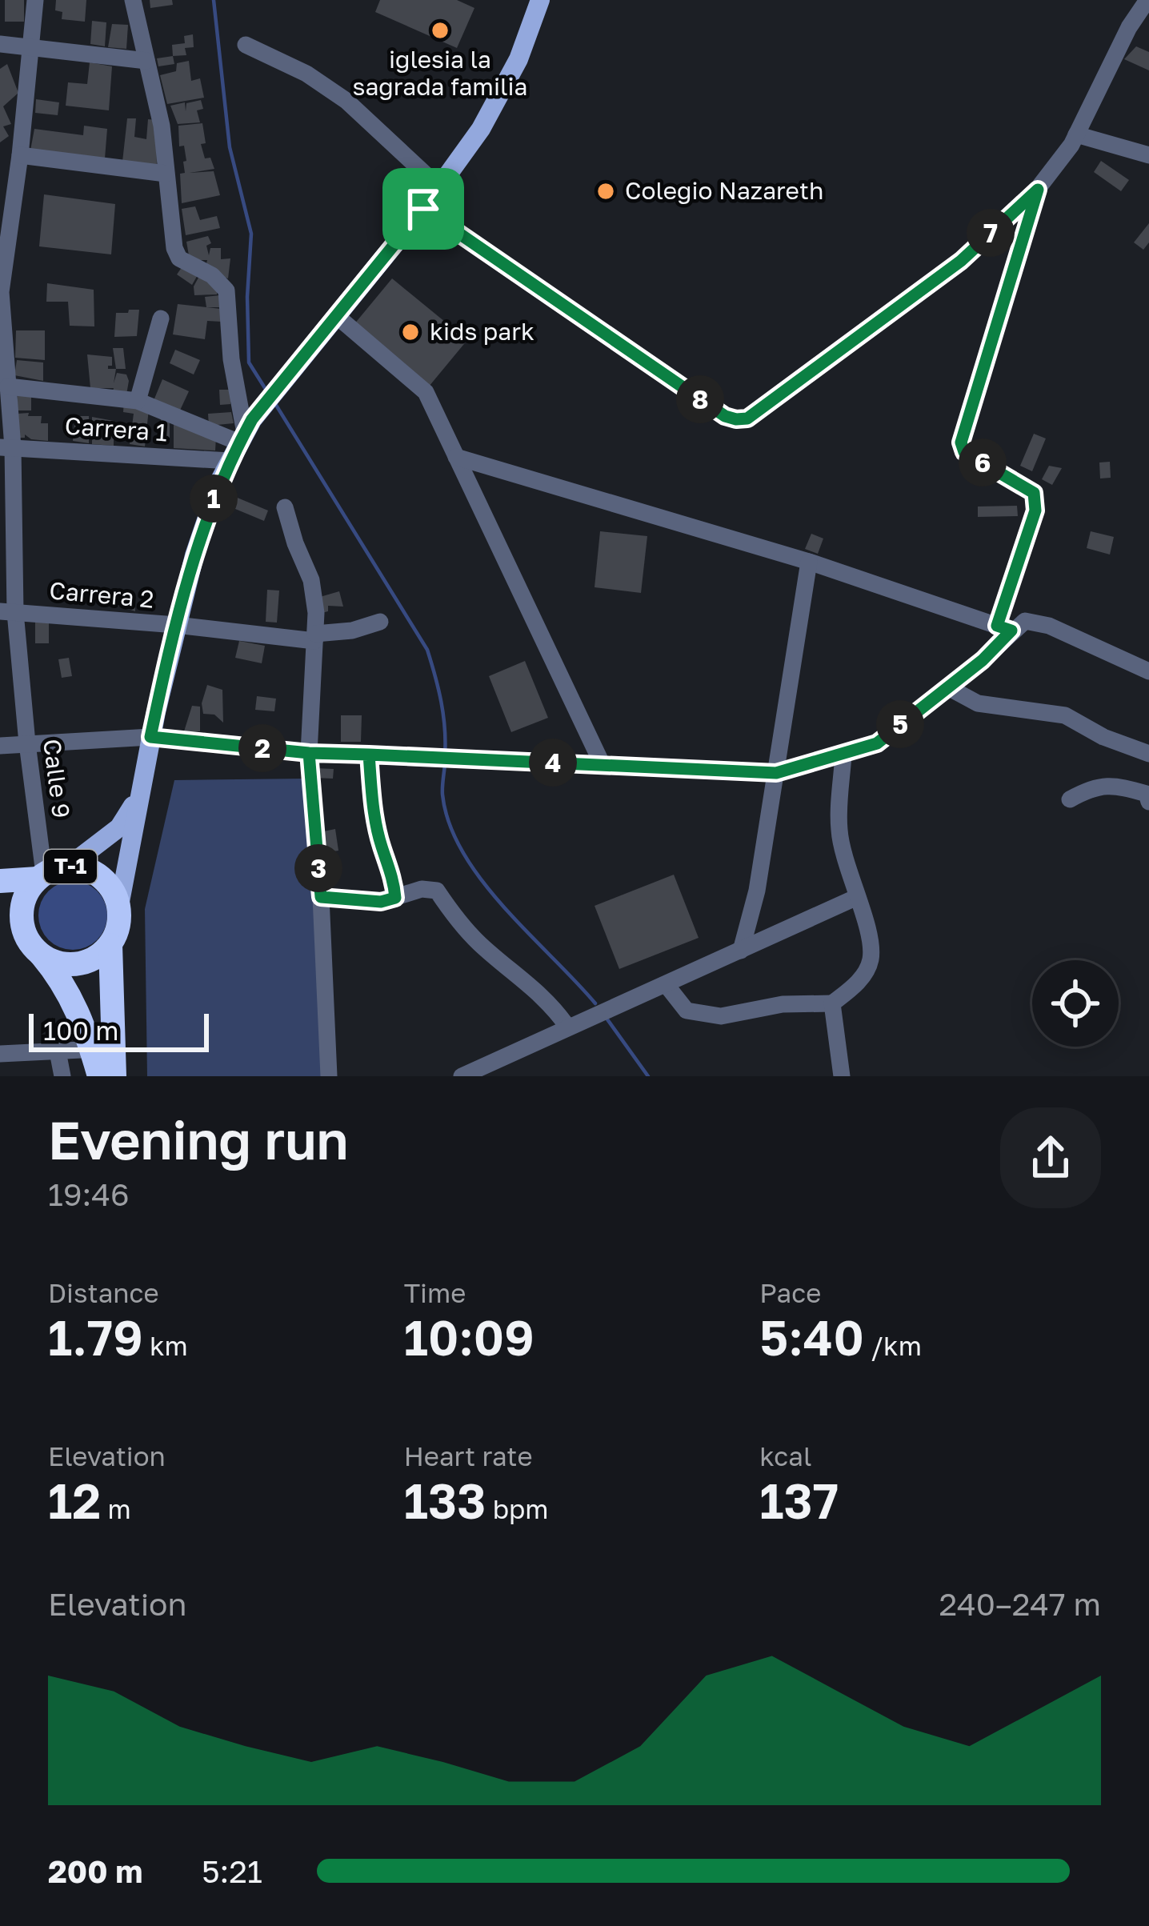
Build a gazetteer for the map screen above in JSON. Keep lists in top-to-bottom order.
{
  "streets": {
    "highway": ["T-1"],
    "street": ["Carrera 1", "Carrera 2", "Calle 9"]
  },
  "crossings": [
    ["Carrera 1", "Calle 9"],
    ["Carrera 2", "Calle 9"],
    ["Calle 9", "T-1"]
  ],
  "places": ["iglesia la sagrada familia", "Colegio Nazareth", "kids park"],
  "scale_bar": "100 m",
  "page": {
    "pins": [
      "7",
      "8",
      "6",
      "1",
      "5",
      "2",
      "4",
      "3"
    ],
    "scale": "100 m",
    "heading": ["Evening run", "19:46"],
    "stats": [
      ["Distance", "1.79 km"],
      ["Time", "10:09"],
      ["Pace", "5:40 /km"],
      ["Elevation", "12 m"],
      ["Heart rate", "133 bpm"],
      ["kcal", "137"]
    ],
    "chart": ["Elevation", "240–247 m"],
    "list": [
      {
        "name": "200 m",
        "note": "5:21"
      }
    ]
  }
}
